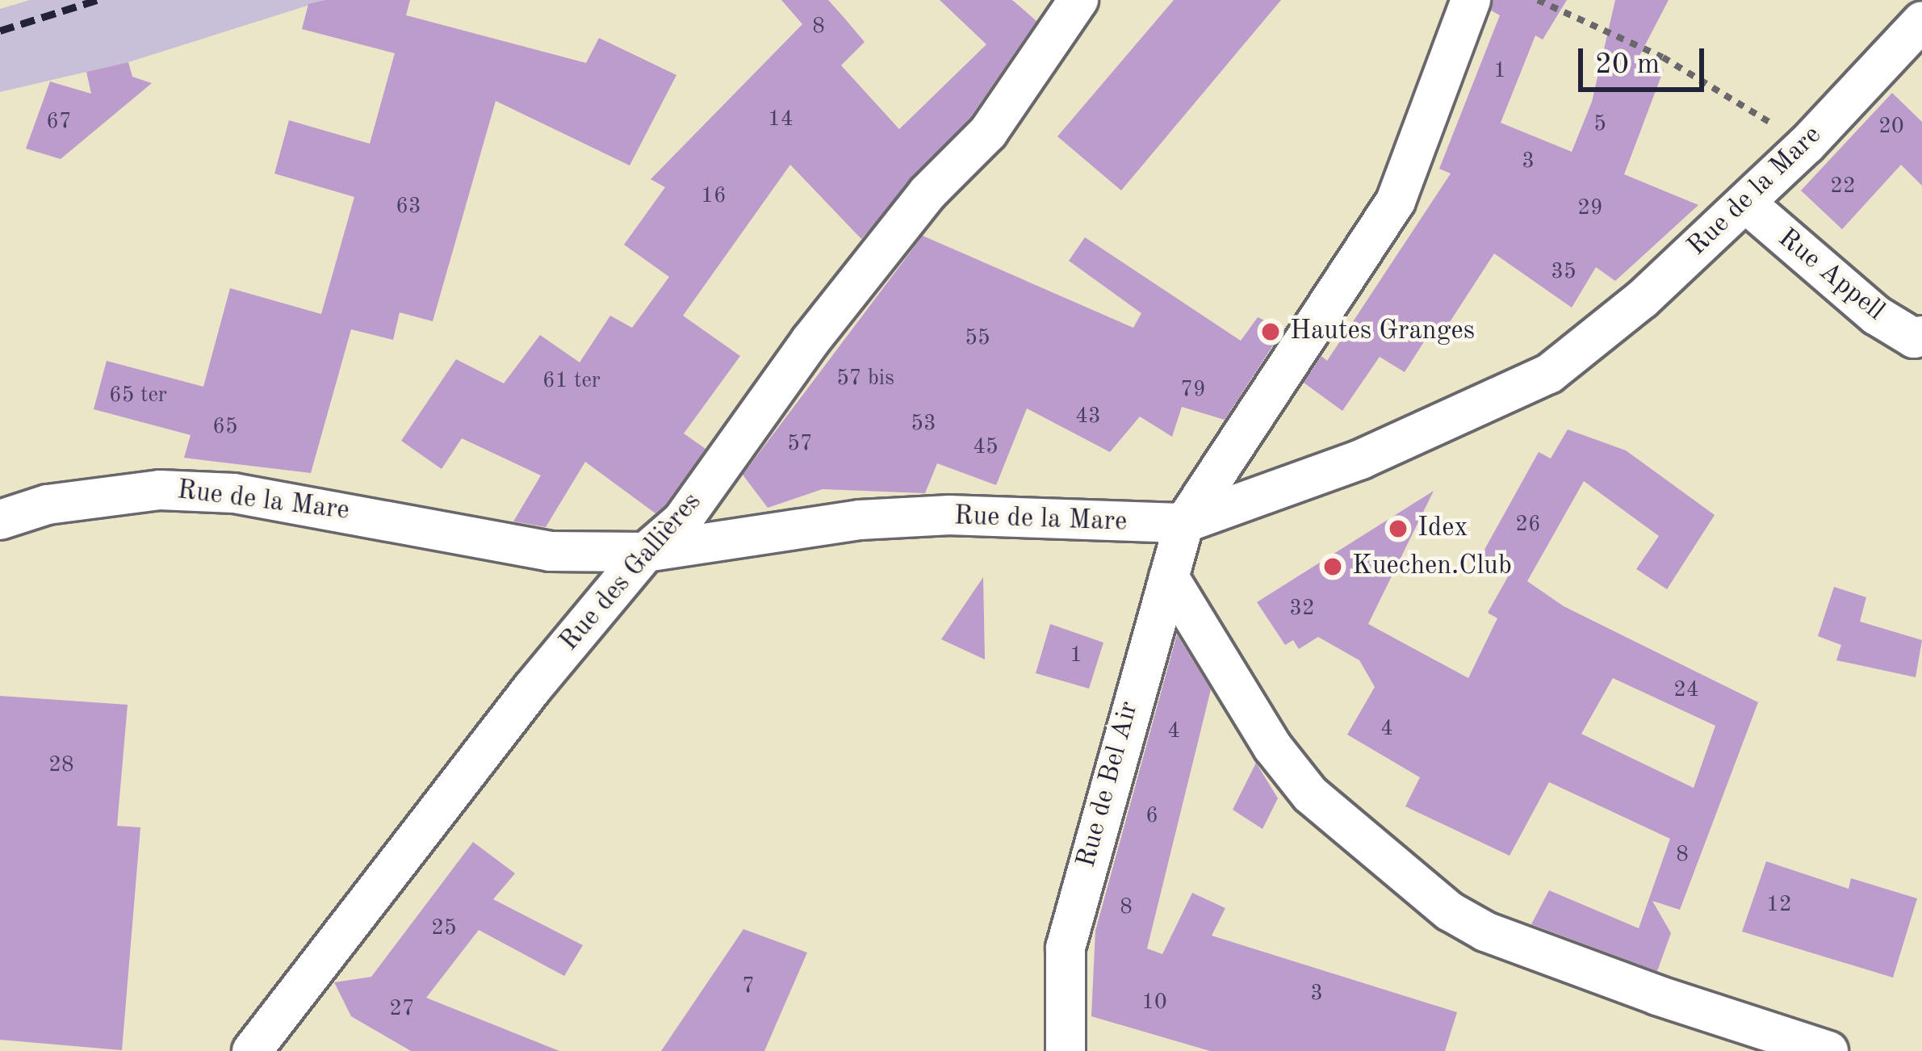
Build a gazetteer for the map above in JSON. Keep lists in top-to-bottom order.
{
  "streets": {
    "street": [
      "Rue de la Mare",
      "Rue Appell",
      "Rue des Gallières",
      "Rue de Bel Air"
    ]
  },
  "crossings": [
    ["Rue de la Mare", "Rue Appell"],
    ["Rue de la Mare", "Rue des Gallières"],
    ["Rue de la Mare", "Rue de Bel Air"]
  ],
  "places": ["Hautes Granges", "Idex", "Kuechen.Club"],
  "house_numbers": [
    "8",
    "1",
    "14",
    "67",
    "5",
    "20",
    "3",
    "22",
    "16",
    "63",
    "29",
    "35",
    "55",
    "57 bis",
    "61 ter",
    "79",
    "65 ter",
    "43",
    "53",
    "65",
    "57",
    "45",
    "26",
    "32",
    "1",
    "24",
    "4",
    "4",
    "28",
    "6",
    "8",
    "12",
    "8",
    "25",
    "7",
    "3",
    "10",
    "27"
  ],
  "scale_bar": "20 m"
}
